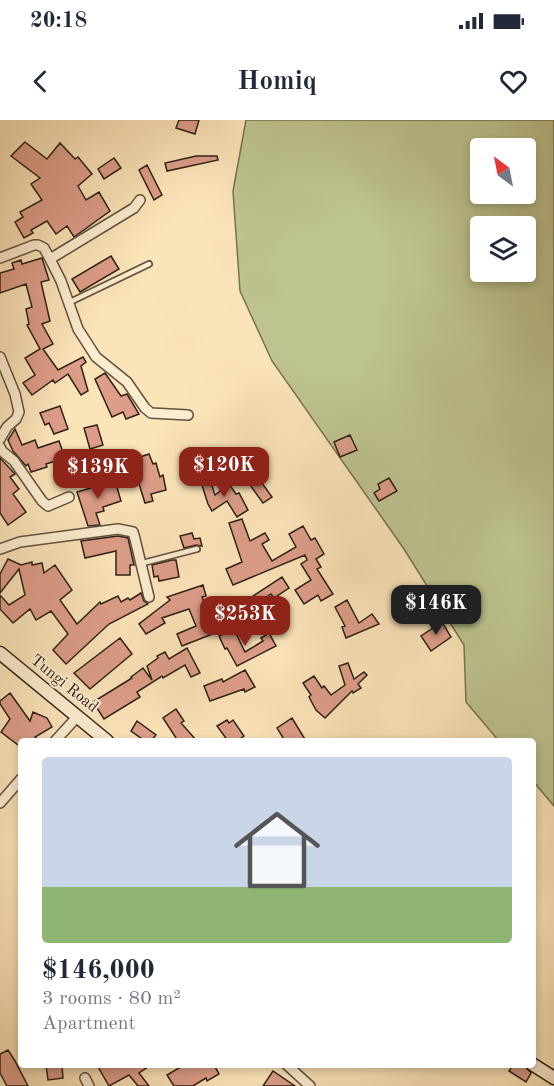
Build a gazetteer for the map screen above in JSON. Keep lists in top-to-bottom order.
{
  "streets": {
    "main road": ["Tungi Road"]
  },
  "north": "top left",
  "page": {
    "status": "20:18",
    "header": "Homiq",
    "price": [
      "$120K",
      "$139K",
      "$146K",
      "$253K"
    ],
    "list": [
      {
        "name": "$146,000",
        "note": "3 rooms · 80 m² · Apartment"
      }
    ]
  }
}
